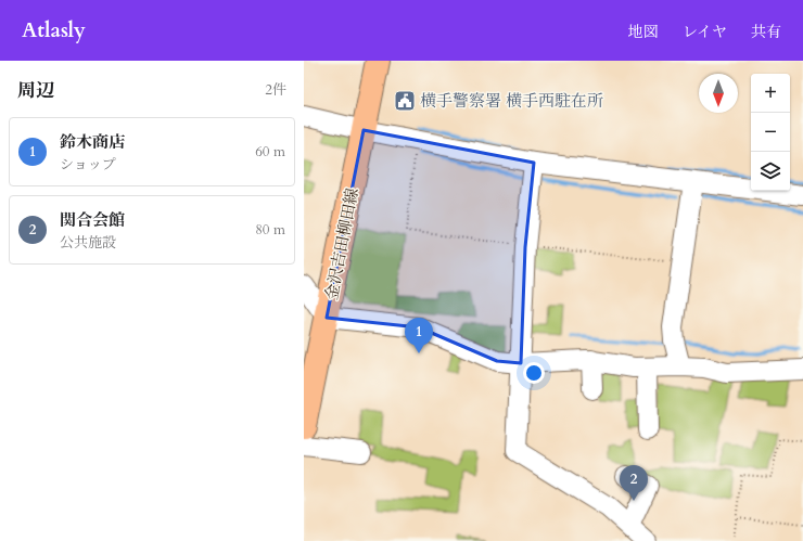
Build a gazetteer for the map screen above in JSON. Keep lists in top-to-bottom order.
{
  "streets": {
    "main road": ["金沢吉田柳田線"]
  },
  "places": {
    "public building": ["横手警察署 横手西駐在所"]
  },
  "north": "bottom",
  "page": {
    "header": "Atlasly",
    "nav": ["地図", "レイヤ", "共有"],
    "heading": ["周辺", "2件"],
    "map_buttons": ["+", "−"],
    "list": [
      {
        "mark": "1",
        "name": "鈴木商店",
        "note": "ショップ",
        "value": "60 m"
      },
      {
        "mark": "2",
        "name": "関合会館",
        "note": "公共施設",
        "value": "80 m"
      }
    ],
    "pins": ["1", "2"]
  }
}
